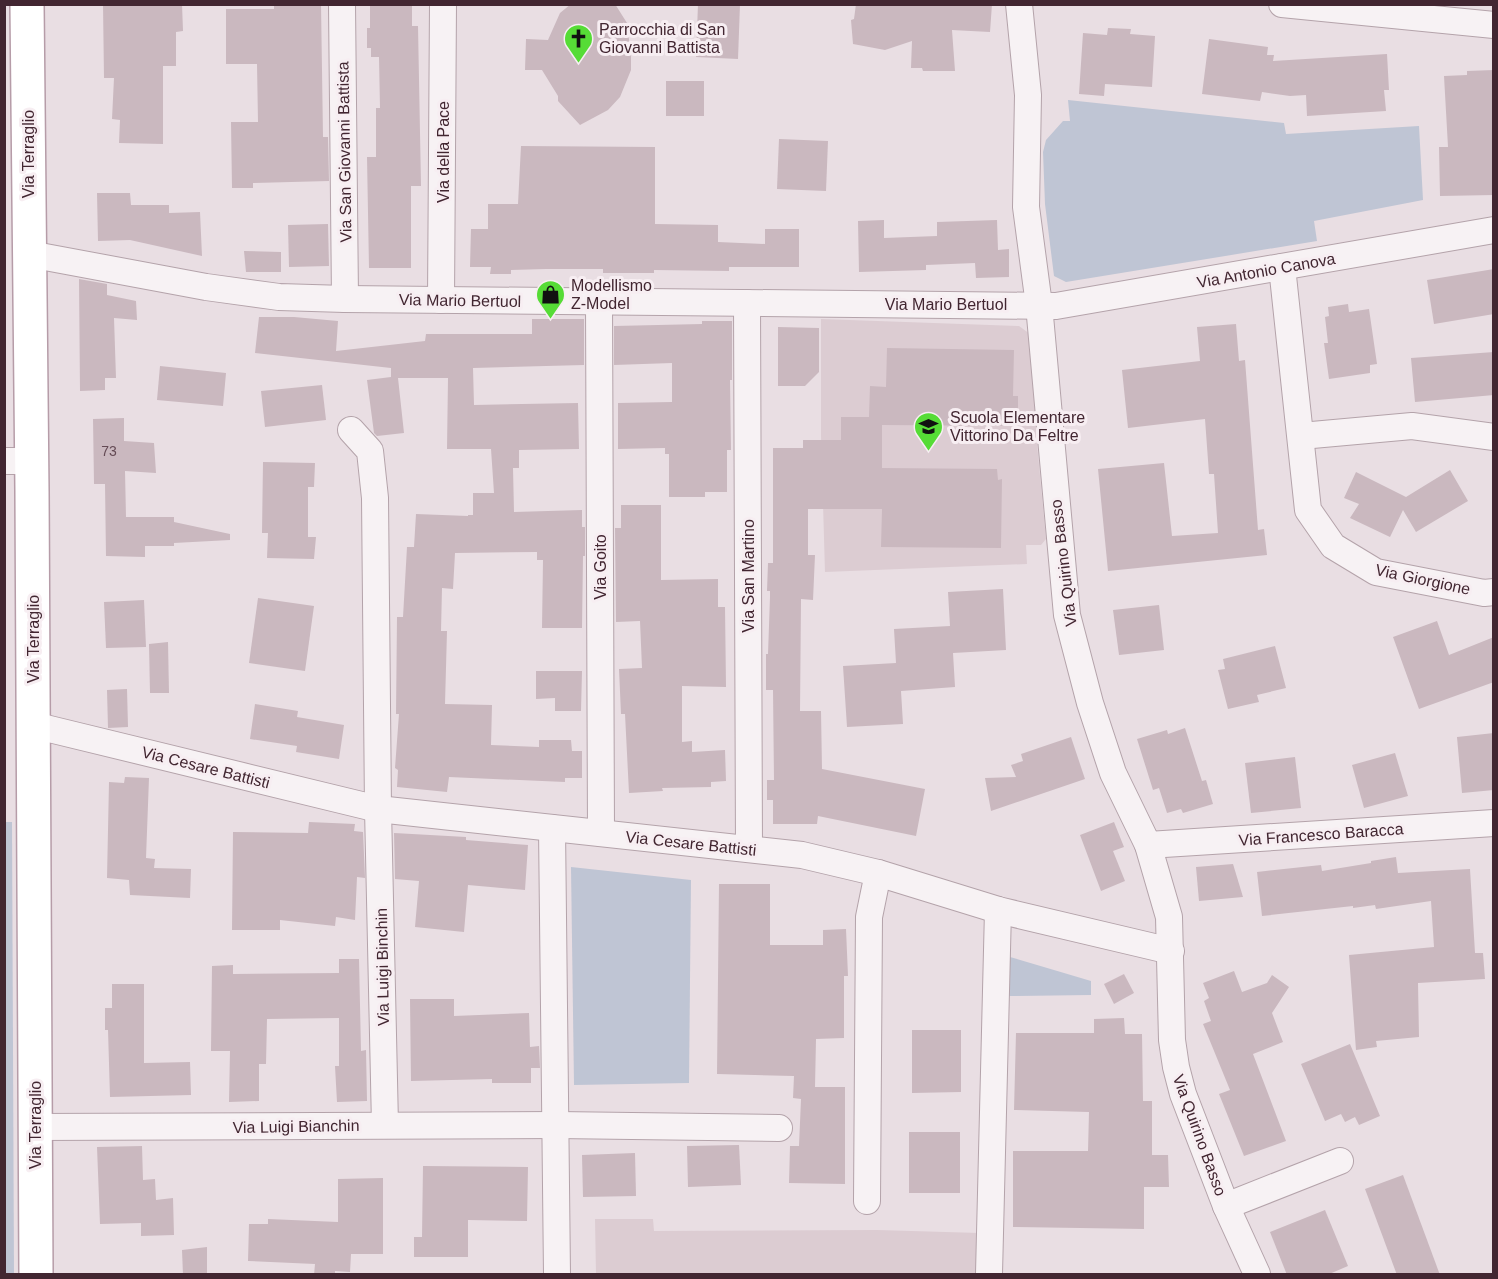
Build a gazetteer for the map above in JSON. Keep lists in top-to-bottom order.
{
  "streets": {
    "main road": ["Via Terraglio"],
    "street": [
      "Via San Giovanni Battista",
      "Via della Pace",
      "Via Antonio Canova",
      "Via Mario Bertuol",
      "Via Quirino Basso",
      "Via Goito",
      "Via San Martino",
      "Via Giorgione",
      "Via Cesare Battisti",
      "Via Francesco Baracca",
      "Via Luigi Binchin",
      "Via Luigi Bianchin"
    ]
  },
  "crossings": [
    ["Via San Giovanni Battista", "Via Mario Bertuol"],
    ["Via della Pace", "Via Mario Bertuol"],
    ["Via Terraglio", "Via Mario Bertuol"],
    ["Via Terraglio", "Via Cesare Battisti"],
    ["Via Terraglio", "Via Luigi Bianchin"],
    ["Via Antonio Canova", "Via Mario Bertuol"],
    ["Via Antonio Canova", "Via Quirino Basso"],
    ["Via Antonio Canova", "Via Giorgione"],
    ["Via Mario Bertuol", "Via Quirino Basso"],
    ["Via Mario Bertuol", "Via Goito"],
    ["Via Mario Bertuol", "Via San Martino"],
    ["Via Quirino Basso", "Via Cesare Battisti"],
    ["Via Quirino Basso", "Via Francesco Baracca"],
    ["Via Goito", "Via Cesare Battisti"],
    ["Via San Martino", "Via Cesare Battisti"],
    ["Via Cesare Battisti", "Via Luigi Binchin"],
    ["Via Luigi Binchin", "Via Luigi Bianchin"]
  ],
  "places": {
    "church": ["Parrocchia di San Giovanni Battista"],
    "shop": ["Modellismo Z-Model"],
    "school or university": ["Scuola Elementare Vittorino Da Feltre"]
  },
  "house_numbers": ["73"]
}
